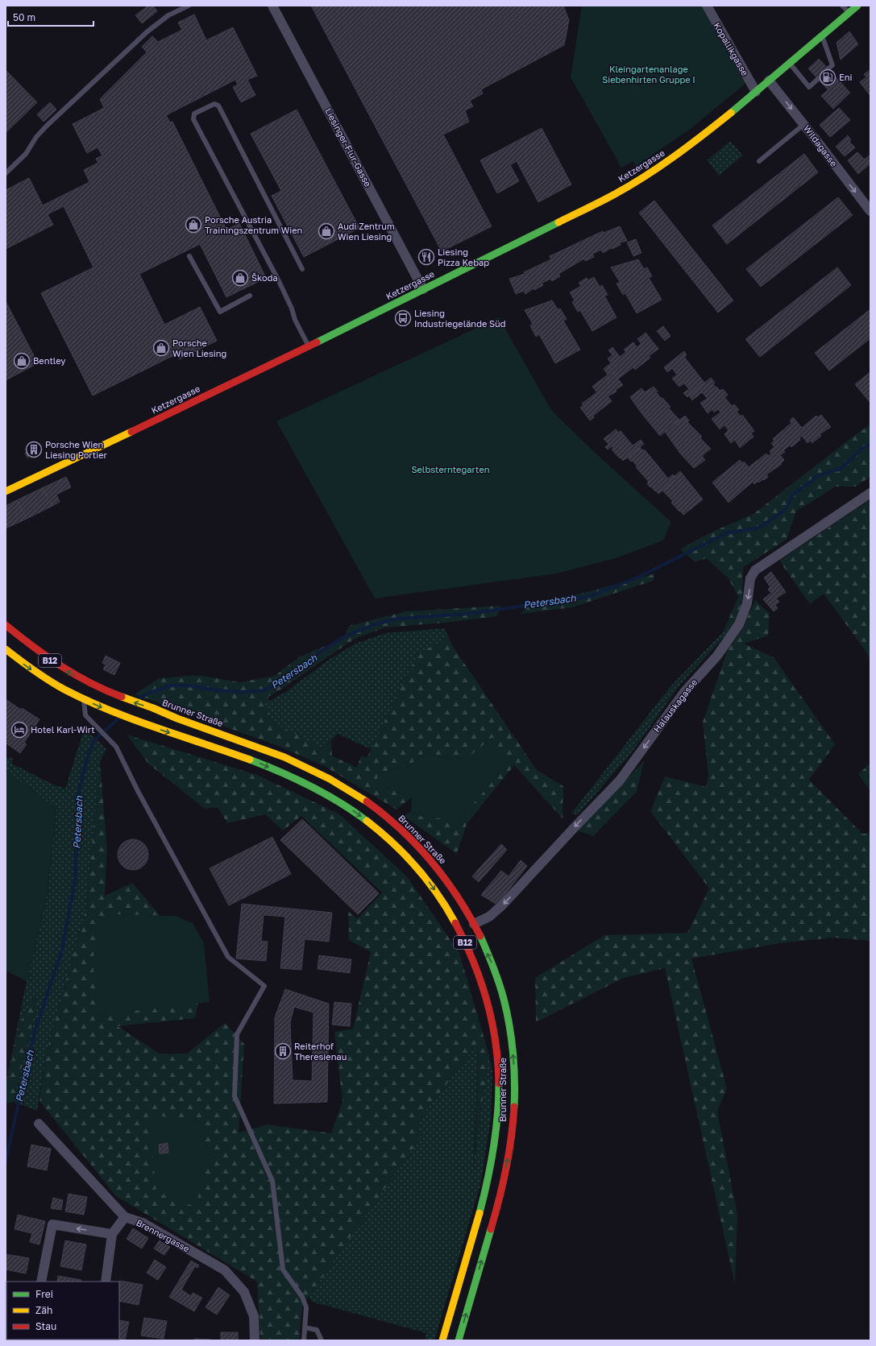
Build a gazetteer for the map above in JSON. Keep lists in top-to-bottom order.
{
  "streets": {
    "main road": ["Ketzergasse", "B12", "Brunner Straße"],
    "street": [
      "Kopallikgasse",
      "Wildagasse",
      "Liesinger-Flur-Gasse",
      "Halauskagasse",
      "Brennergasse"
    ]
  },
  "crossings": [
    ["Kopallikgasse", "Ketzergasse"],
    ["Wildagasse", "Ketzergasse"],
    ["Liesinger-Flur-Gasse", "Ketzergasse"],
    ["Halauskagasse", "Brunner Straße"]
  ],
  "one_way": ["Wildagasse", "Halauskagasse"],
  "water": ["Petersbach"],
  "parks": ["Kleingartenanlage Siebenhirten Gruppe I", "Selbsterntegarten"],
  "places": {
    "fuel station": ["Eni"],
    "shop": [
      "Porsche Austria Trainingszentrum Wien",
      "Audi Zentrum Wien Liesing",
      "Škoda",
      "Porsche Wien Liesing",
      "Bentley"
    ],
    "restaurant": ["Liesing Pizza Kebap"],
    "bus stop": ["Liesing Industriegelände Süd"],
    "building": ["Porsche Wien Liesing Portier", "Reiterhof Theresienau"],
    "hotel": ["Hotel Karl-Wirt"]
  },
  "legend": ["Frei", "Zäh", "Stau"],
  "scale_bar": "50 m"
}
